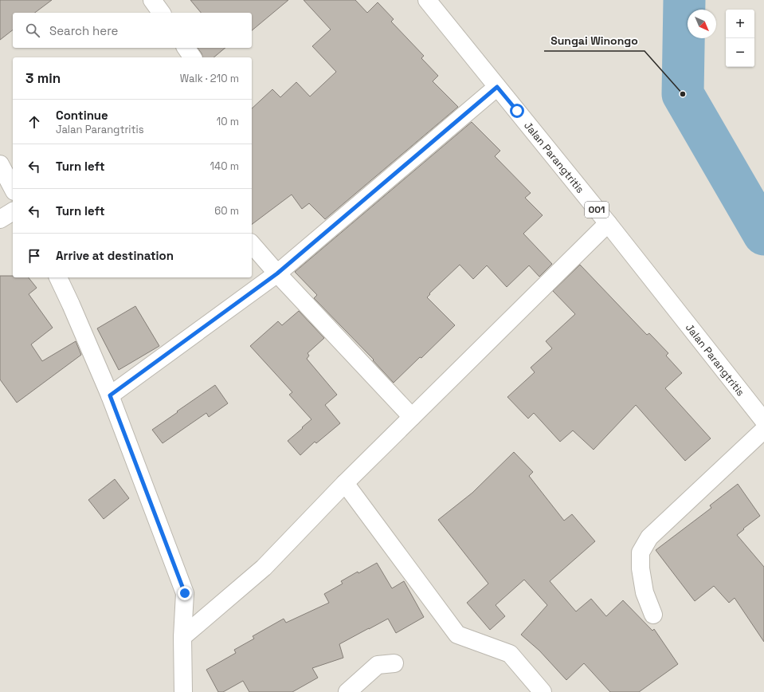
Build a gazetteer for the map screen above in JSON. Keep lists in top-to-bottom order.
{
  "streets": {
    "street": ["Jalan Parangtritis", "001"]
  },
  "places": ["Sungai Winongo"],
  "north": "bottom right",
  "page": {
    "map_buttons": ["+", "−"],
    "search": "Search here",
    "heading": ["3 min", "Walk · 210 m"],
    "list": [
      ["Continue", "Jalan Parangtritis", "10 m"],
      ["Turn left", "140 m"],
      ["Turn left", "60 m"],
      "Arrive at destination"
    ]
  }
}
